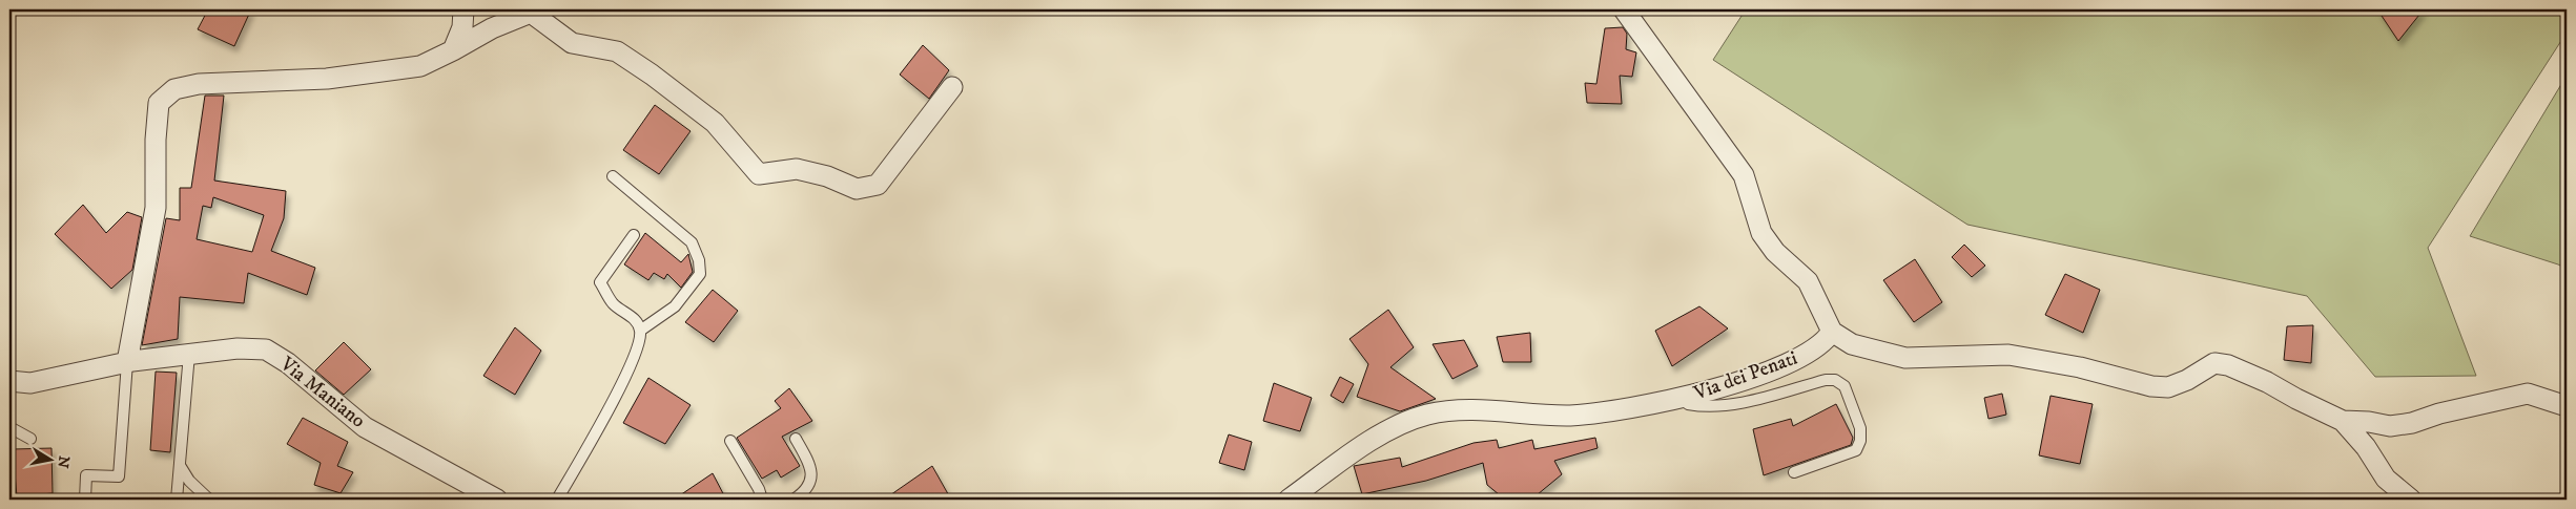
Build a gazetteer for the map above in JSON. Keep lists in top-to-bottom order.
{
  "streets": {
    "street": ["Via dei Penati", "Via Maniano"]
  },
  "north": "right"
}
